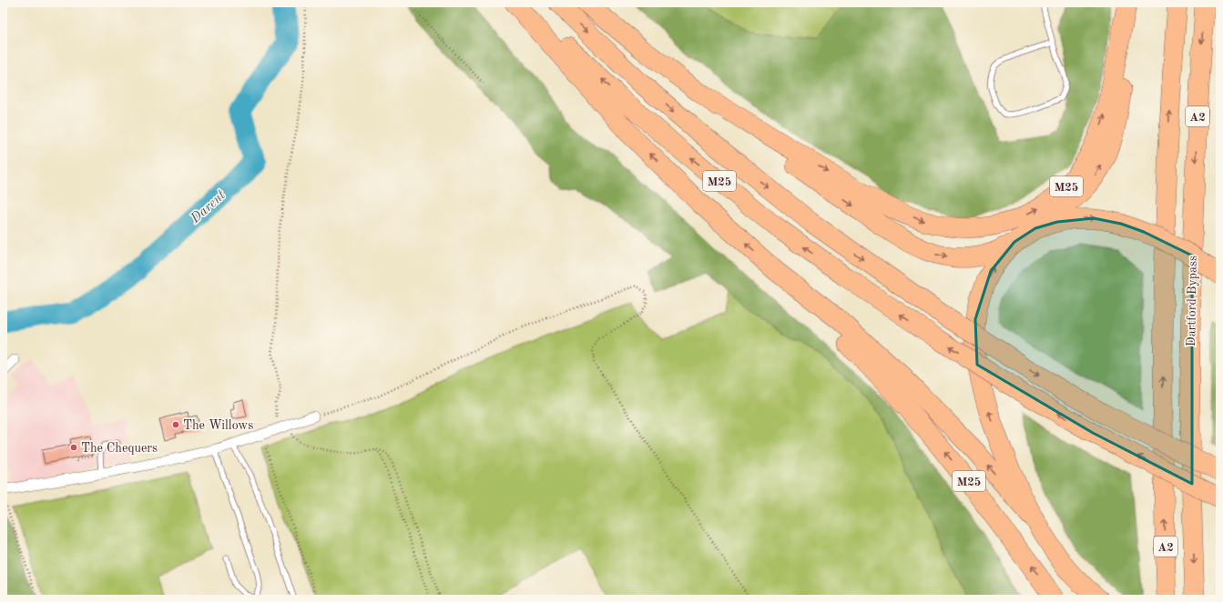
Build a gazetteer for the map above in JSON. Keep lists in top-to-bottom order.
{
  "streets": {
    "highway": ["A2", "M25", "Dartford Bypass"]
  },
  "water": ["Darent"],
  "places": ["The Willows", "The Chequers"]
}
